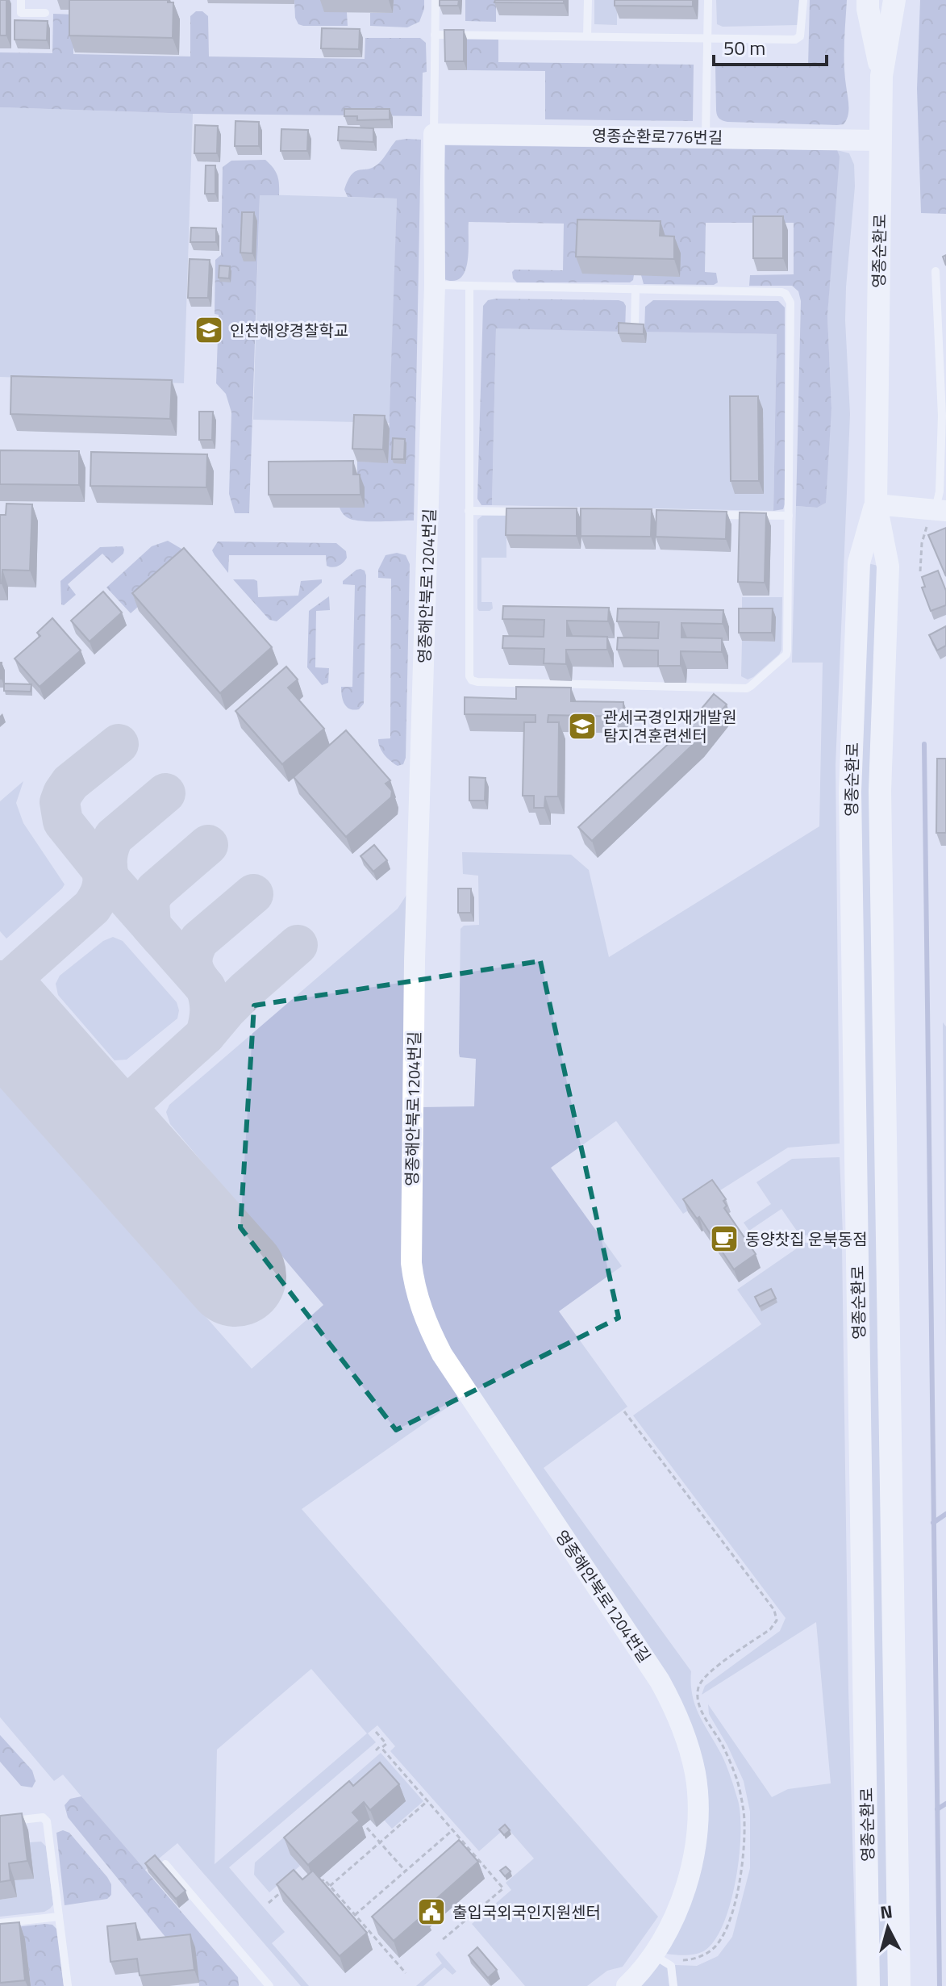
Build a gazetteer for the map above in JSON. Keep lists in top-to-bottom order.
{
  "streets": {
    "main road": ["영종순환로"],
    "street": ["영종순환로776번길", "영종해안북로1204번길"]
  },
  "crossings": [
    ["영종순환로776번길", "영종순환로"],
    ["영종순환로776번길", "영종해안북로1204번길"]
  ],
  "places": {
    "school or university": ["인천해양경찰학교", "관세국경인재개발원 탐지견훈련센터"],
    "cafe": ["동양찻집 운북동점"],
    "public building": ["출입국외국인지원센터"]
  },
  "scale_bar": "50 m",
  "north": "top"
}
